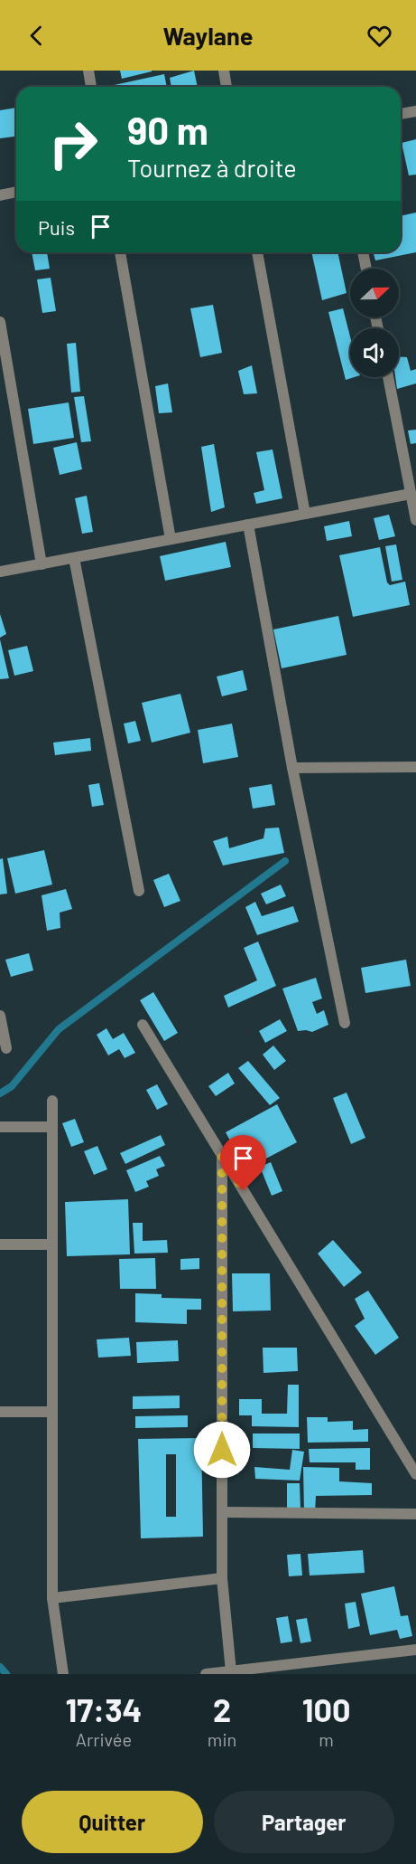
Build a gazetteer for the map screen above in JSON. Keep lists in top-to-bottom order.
{
  "north": "right",
  "page": {
    "header": "Waylane",
    "turn": ["90 m", "Tournez à droite"],
    "then": "Puis",
    "eta": [
      "17:34",
      "Arrivée",
      "2",
      "min",
      "100",
      "m"
    ],
    "buttons": ["Quitter", "Partager"]
  }
}
